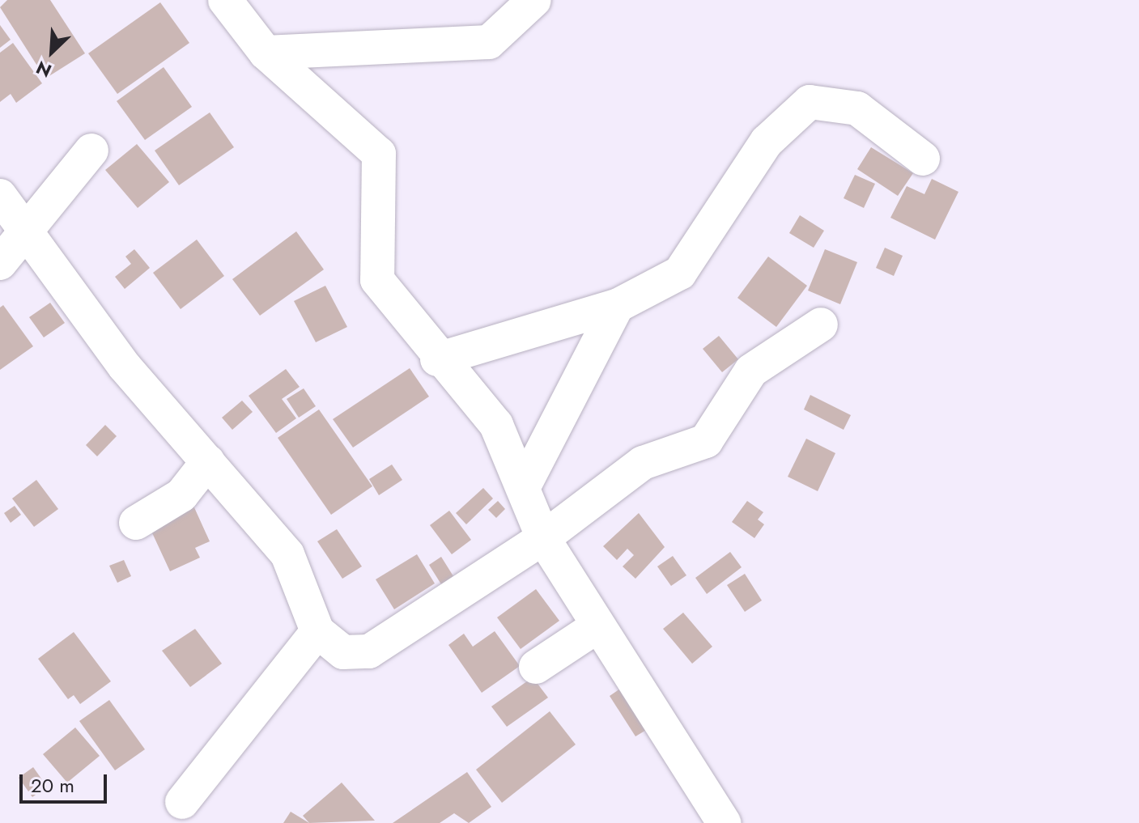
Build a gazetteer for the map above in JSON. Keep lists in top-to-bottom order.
{
  "scale_bar": "20 m",
  "north": "bottom left"
}
